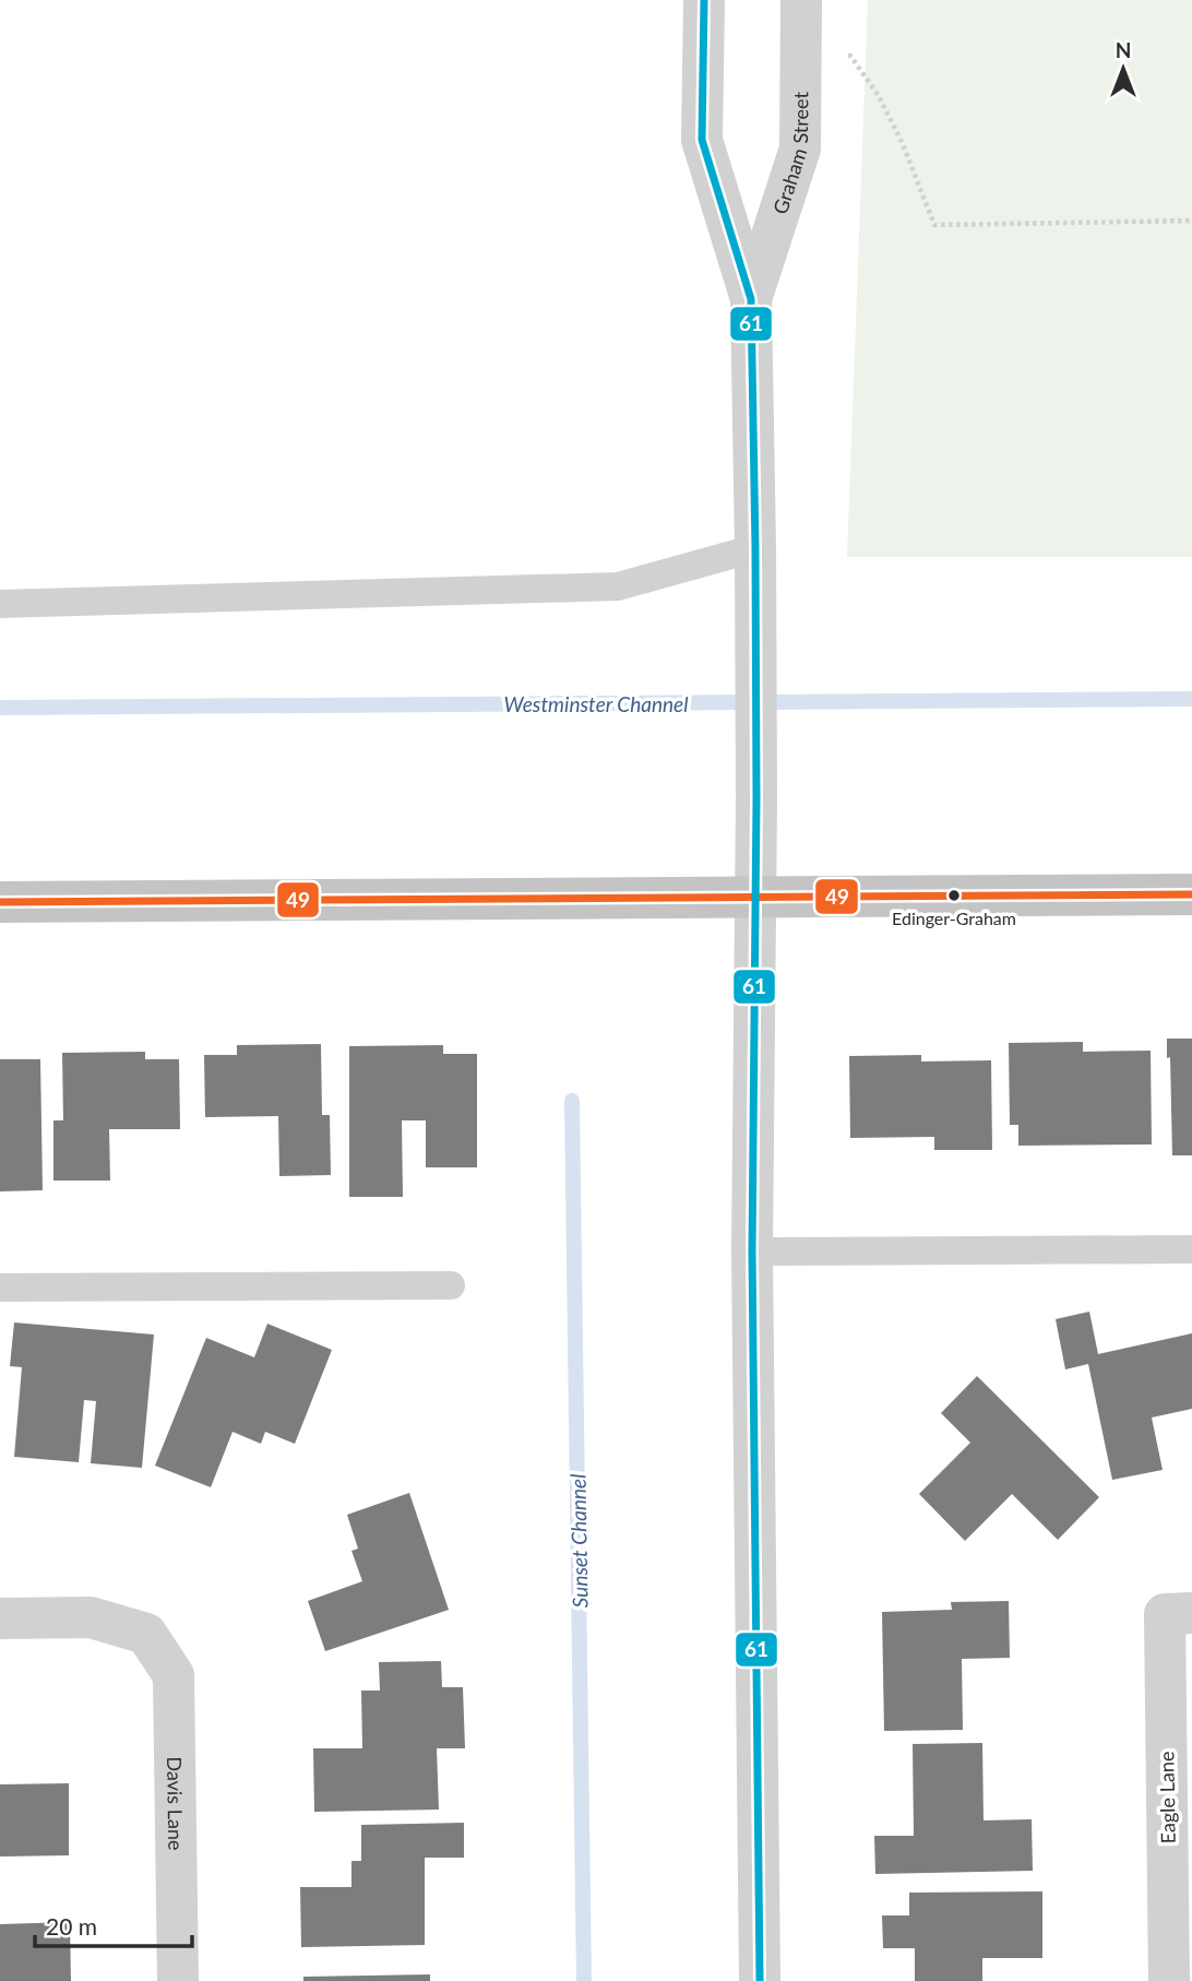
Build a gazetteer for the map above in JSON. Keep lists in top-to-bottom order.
{
  "streets": {
    "street": ["Graham Street", "Eagle Lane", "Davis Lane"]
  },
  "water": ["Westminster Channel", "Sunset Channel"],
  "places": ["Edinger-Graham"],
  "lines": ["transit line 61", "transit line 49"],
  "scale_bar": "20 m",
  "north": "top"
}
